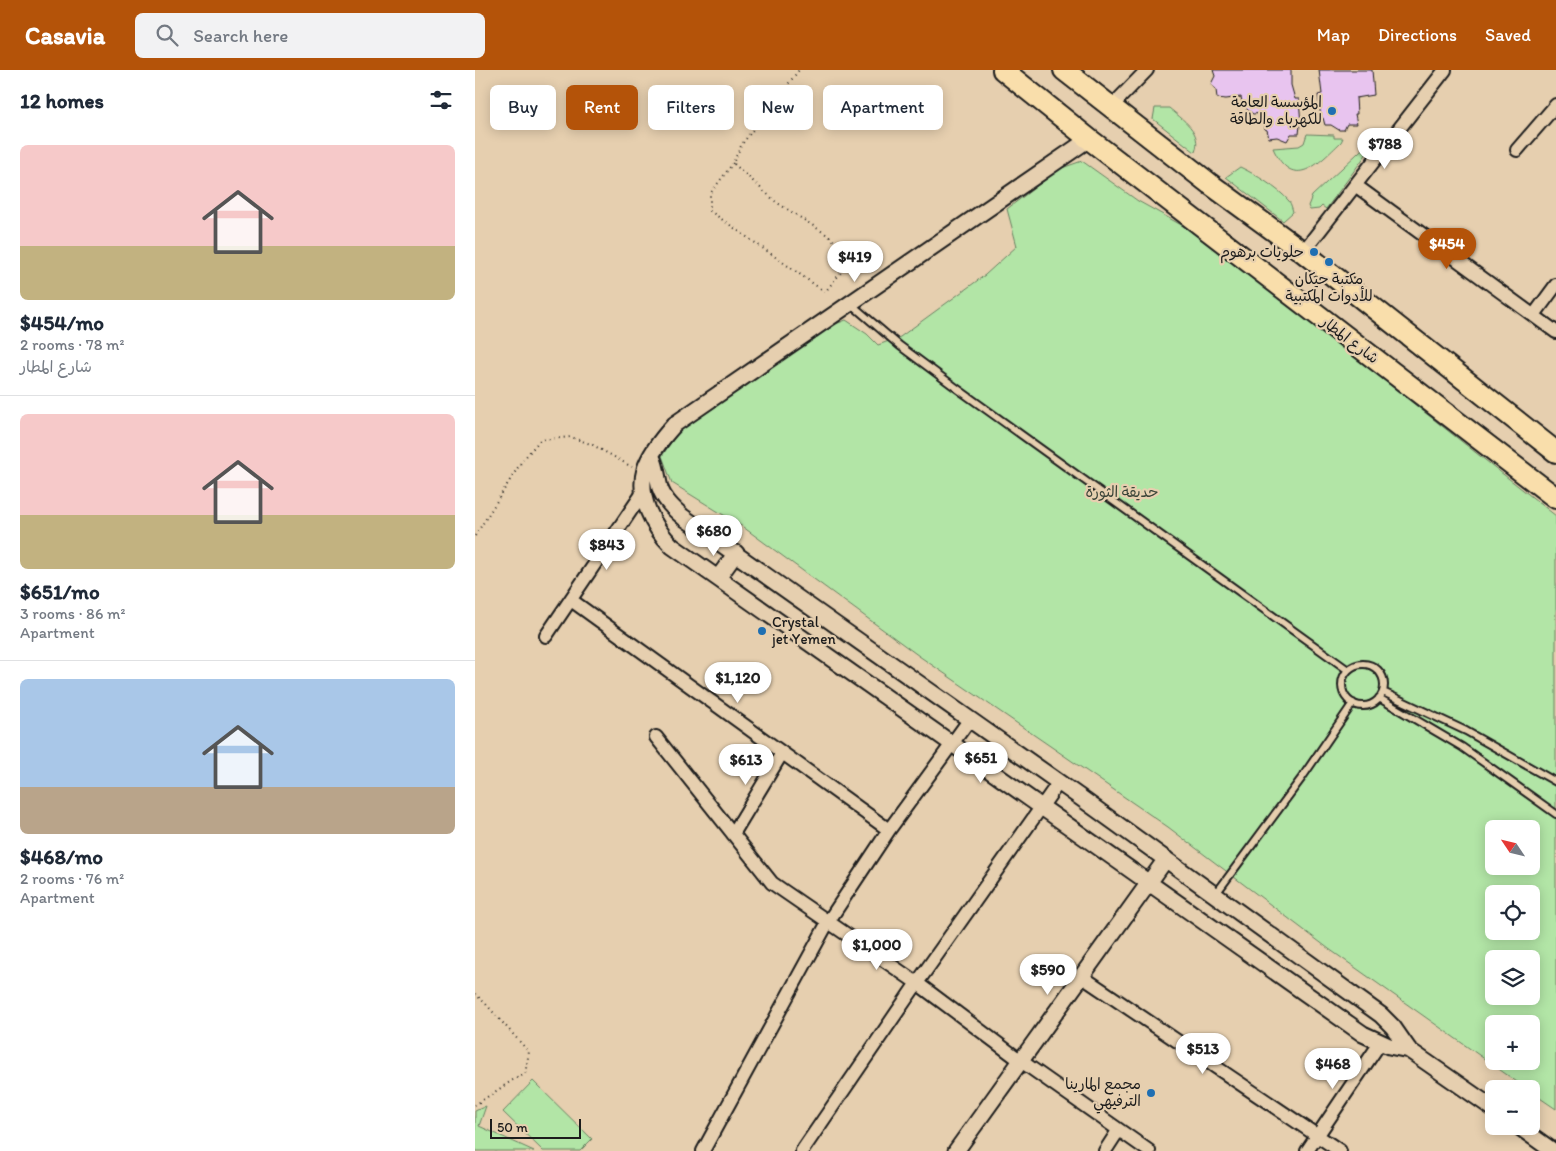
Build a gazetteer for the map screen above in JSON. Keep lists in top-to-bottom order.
{
  "streets": {
    "main road": ["شارع المطار"]
  },
  "parks": ["حديقة الثورة"],
  "places": [
    "المؤسسة العامة للكهرباء والطاقة",
    "حلويات برهوم",
    "مكتبة حيكان للأدوات المكتبية",
    "Crystal jet Yemen",
    "مجمع المارينا الترفيهي"
  ],
  "scale_bar": "50 m",
  "north": "top left",
  "page": {
    "header": "Casavia",
    "search": "Search here",
    "nav": ["Map", "Directions", "Saved"],
    "heading": "12 homes",
    "chip": [
      "Buy",
      "Rent",
      "Filters",
      "New",
      "Apartment"
    ],
    "price": [
      "$788",
      "$454",
      "$419",
      "$680",
      "$843",
      "$1,120",
      "$651",
      "$613",
      "$1,000",
      "$590",
      "$513",
      "$468"
    ],
    "list": [
      {
        "name": "$454/mo",
        "note": "2 rooms · 78 m² · شارع المطار"
      },
      {
        "name": "$651/mo",
        "note": "3 rooms · 86 m² · Apartment"
      },
      {
        "name": "$468/mo",
        "note": "2 rooms · 76 m² · Apartment"
      }
    ],
    "map_buttons": ["+", "−"],
    "scale": "50 m"
  }
}
